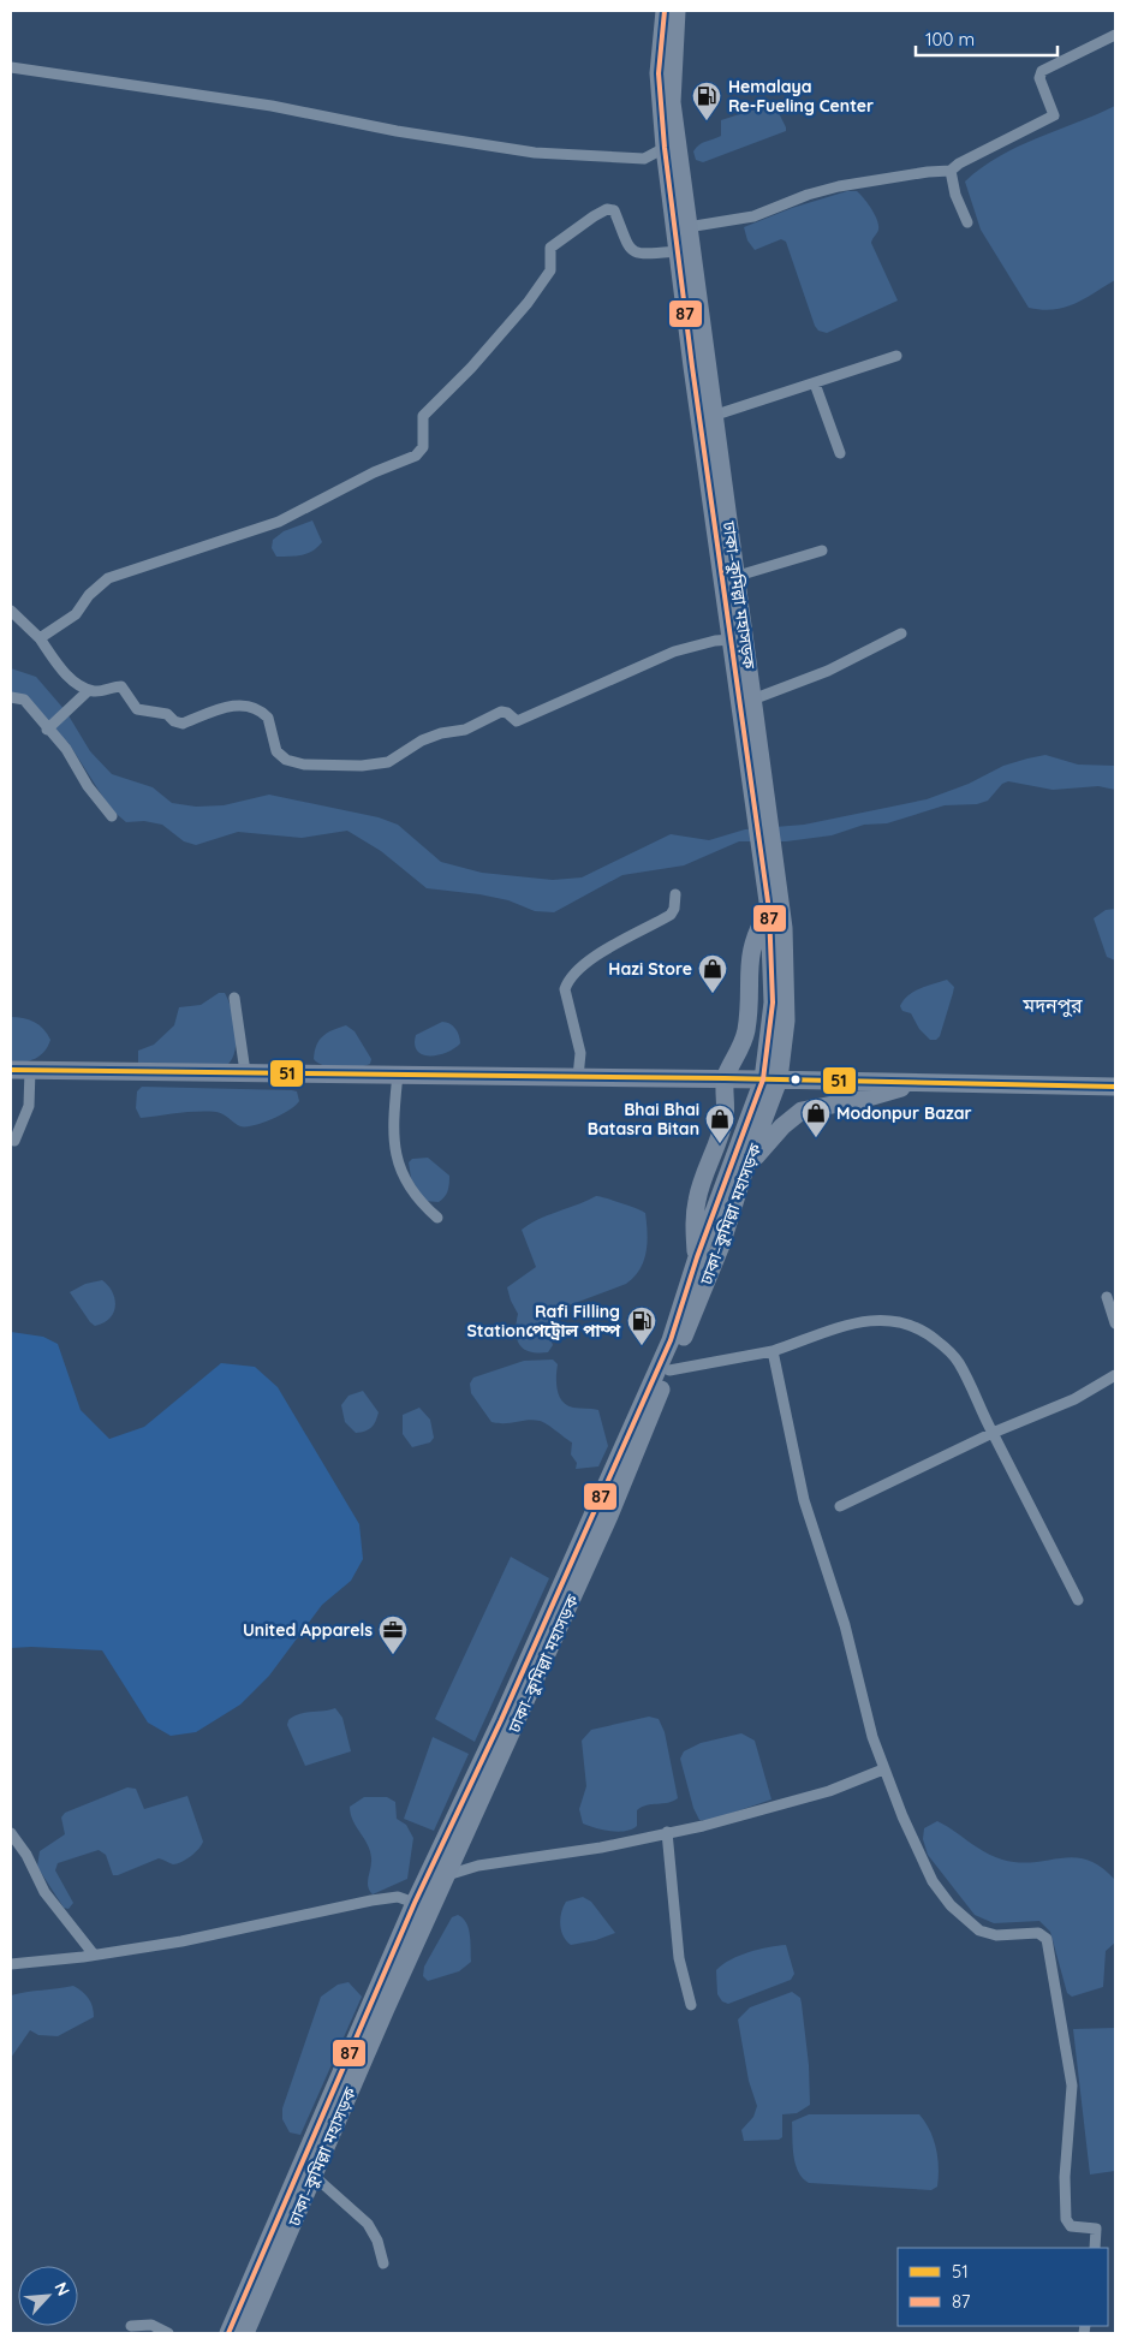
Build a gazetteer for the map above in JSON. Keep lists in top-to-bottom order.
{
  "streets": {
    "highway": ["ঢাকা–কুমিল্লা মহাসড়ক"]
  },
  "districts": ["মদনপুর"],
  "places": {
    "fuel station": ["Hemalaya Re-Fueling Center", "Rafi Filling Stationপেট্রোল পাম্প"],
    "shop": ["Hazi Store", "Modonpur Bazar", "Bhai Bhai Batasra Bitan"],
    "office": ["United Apparels"]
  },
  "lines": ["transit line 87", "transit line 51"],
  "legend": ["51", "87"],
  "scale_bar": "100 m",
  "north": "top right"
}
